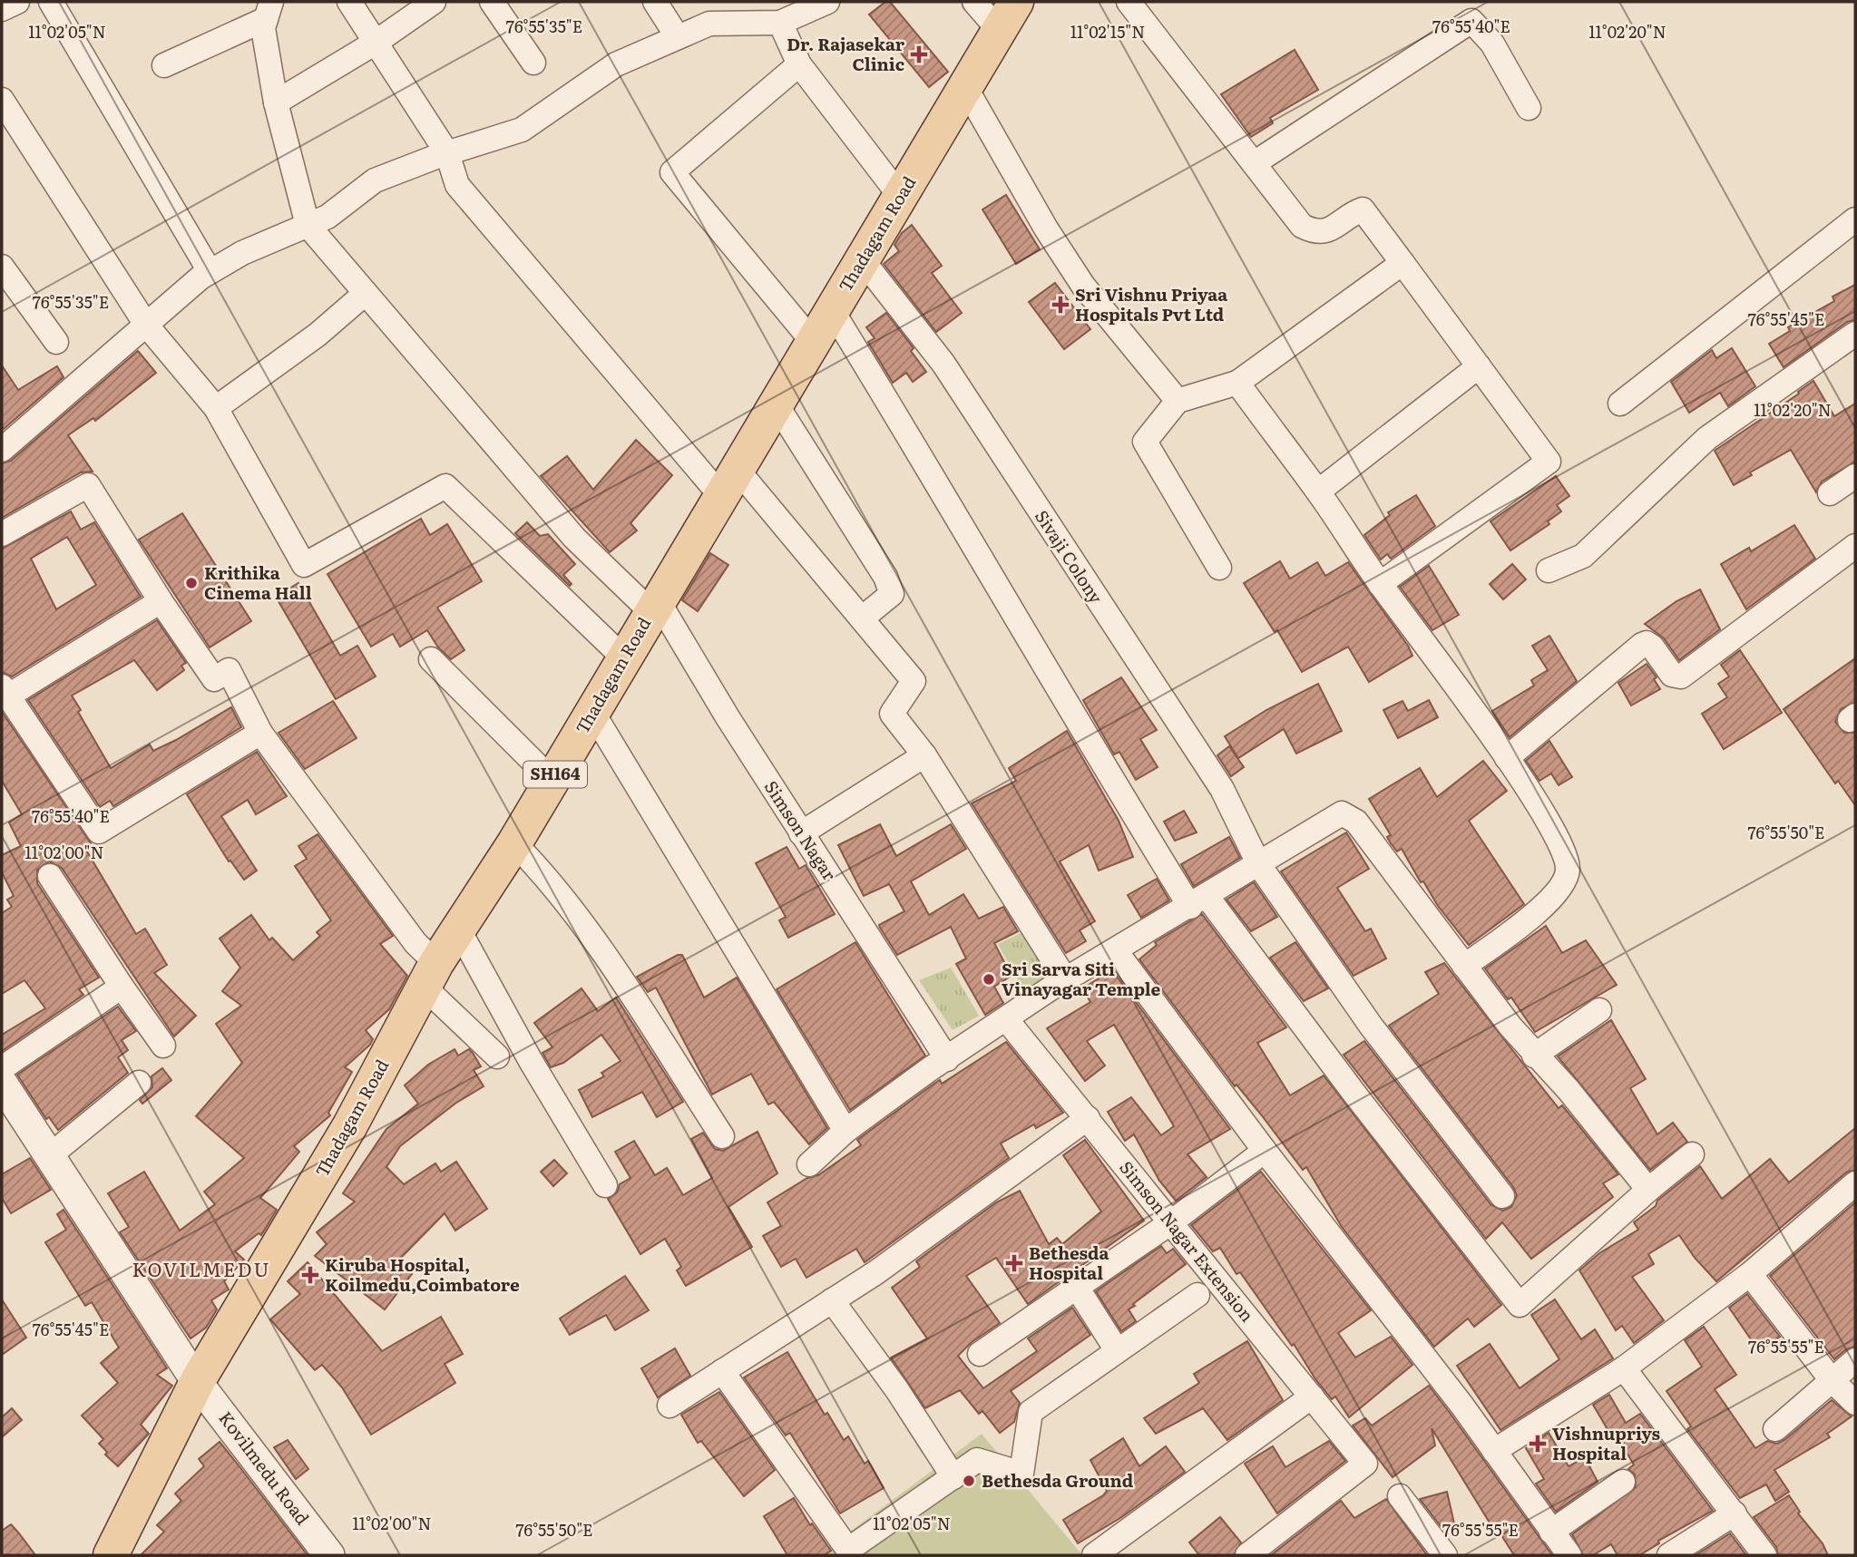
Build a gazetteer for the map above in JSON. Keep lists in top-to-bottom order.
{
  "streets": {
    "main road": ["Thadagam Road", "SH164"],
    "street": [
      "Sivaji Colony",
      "Simson Nagar",
      "Simson Nagar Extension",
      "Kovilmedu Road"
    ]
  },
  "crossings": [
    ["Thadagam Road", "Sivaji Colony"],
    ["Thadagam Road", "Simson Nagar"],
    ["Thadagam Road", "Kovilmedu Road"]
  ],
  "districts": ["KOVILMEDU"],
  "places": {
    "health": [
      "Dr. Rajasekar Clinic",
      "Sri Vishnu Priyaa Hospitals Pvt Ltd",
      "Bethesda Hospital",
      "Kiruba Hospital, Koilmedu,Coimbatore",
      "Vishnupriys Hospital"
    ],
    "other": ["Krithika Cinema Hall", "Sri Sarva Siti Vinayagar Temple", "Bethesda Ground"]
  },
  "coordinates": [
    "76°55'35\"E",
    "76°55'40\"E",
    "11°02'05\"N",
    "11°02'15\"N",
    "11°02'20\"N",
    "76°55'45\"E",
    "76°55'50\"E",
    "11°02'00\"N",
    "76°55'55\"E"
  ]
}
